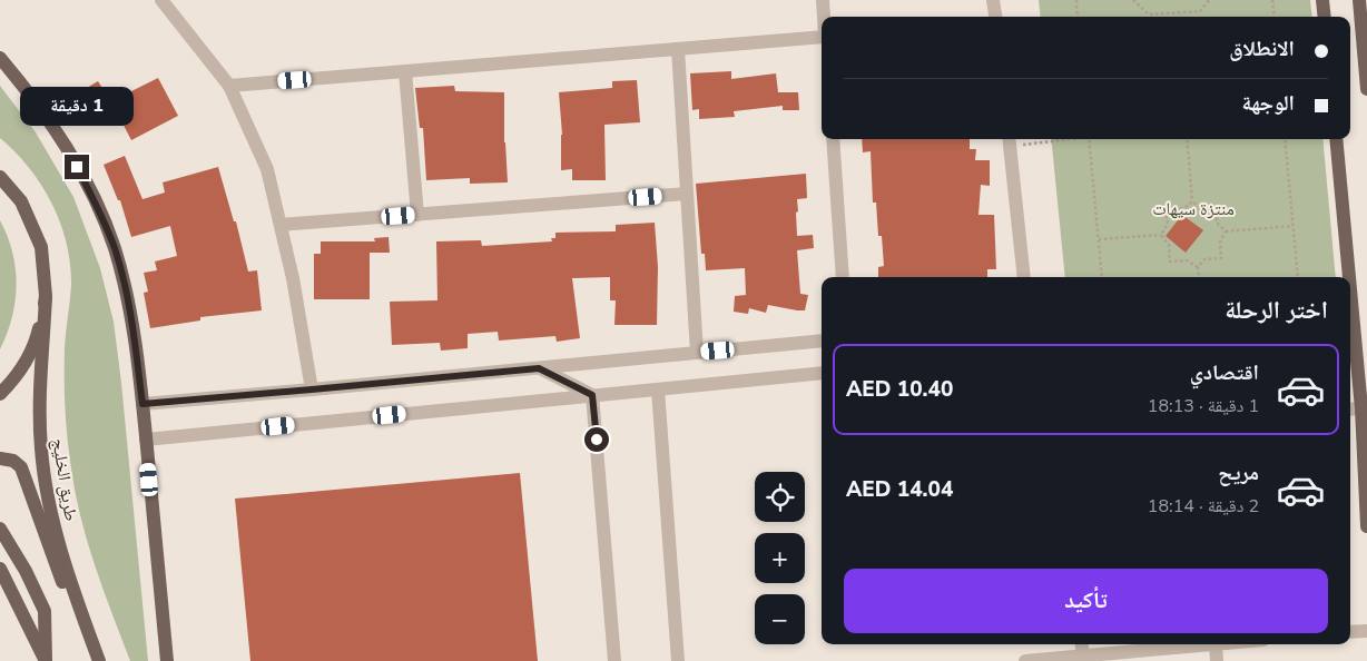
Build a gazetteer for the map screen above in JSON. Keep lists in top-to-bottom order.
{
  "streets": {
    "main road": ["طريق الخليج"]
  },
  "parks": ["منتزة سيهات"],
  "page": {
    "banner": ["الانطلاق", "الوجهة"],
    "bubble": "1 دقيقة",
    "heading": "اختر الرحلة",
    "list": [
      {
        "name": "اقتصادي",
        "note": "1 دقيقة · 18:13",
        "value": "AED 10.40"
      },
      {
        "name": "مريح",
        "note": "2 دقيقة · 18:14",
        "value": "AED 14.04"
      }
    ],
    "map_buttons": ["+", "−"],
    "buttons": "تأكيد"
  }
}
